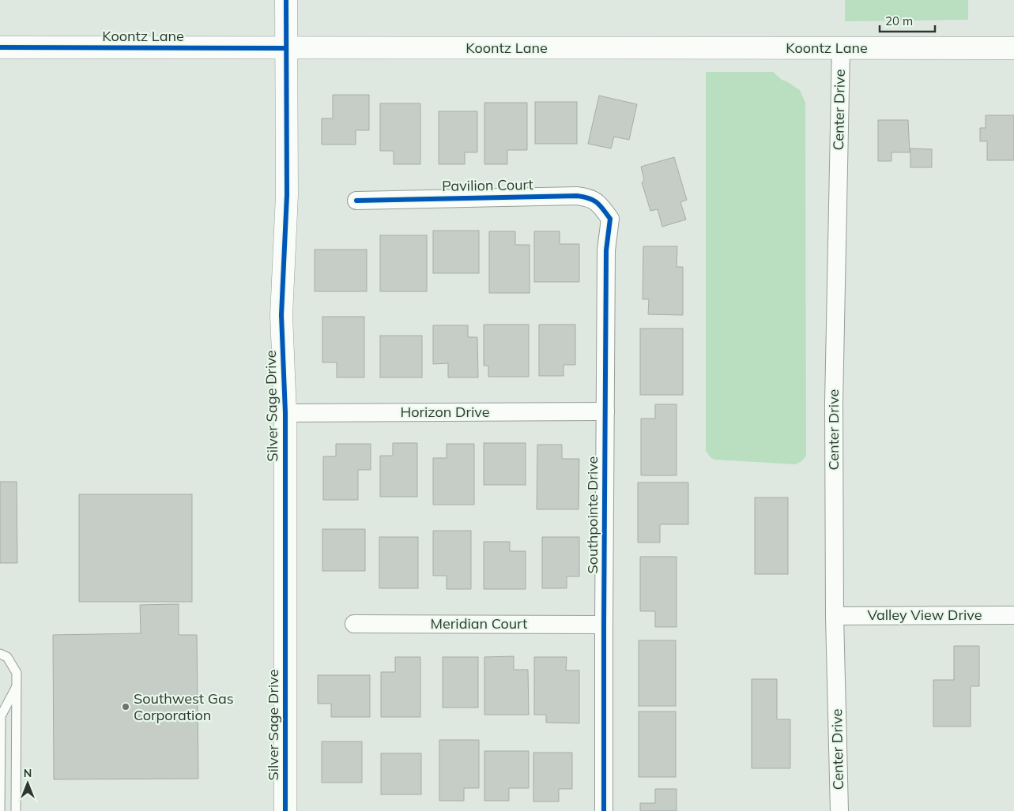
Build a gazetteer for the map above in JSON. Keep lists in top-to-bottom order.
{
  "streets": {
    "street": [
      "Koontz Lane",
      "Center Drive",
      "Pavilion Court",
      "Silver Sage Drive",
      "Horizon Drive",
      "Southpointe Drive",
      "Valley View Drive",
      "Meridian Court"
    ]
  },
  "crossings": [
    ["Koontz Lane", "Center Drive"],
    ["Koontz Lane", "Silver Sage Drive"],
    ["Center Drive", "Valley View Drive"],
    ["Pavilion Court", "Southpointe Drive"],
    ["Silver Sage Drive", "Horizon Drive"],
    ["Horizon Drive", "Southpointe Drive"],
    ["Southpointe Drive", "Meridian Court"]
  ],
  "places": ["Southwest Gas Corporation"],
  "scale_bar": "20 m",
  "north": "top"
}
